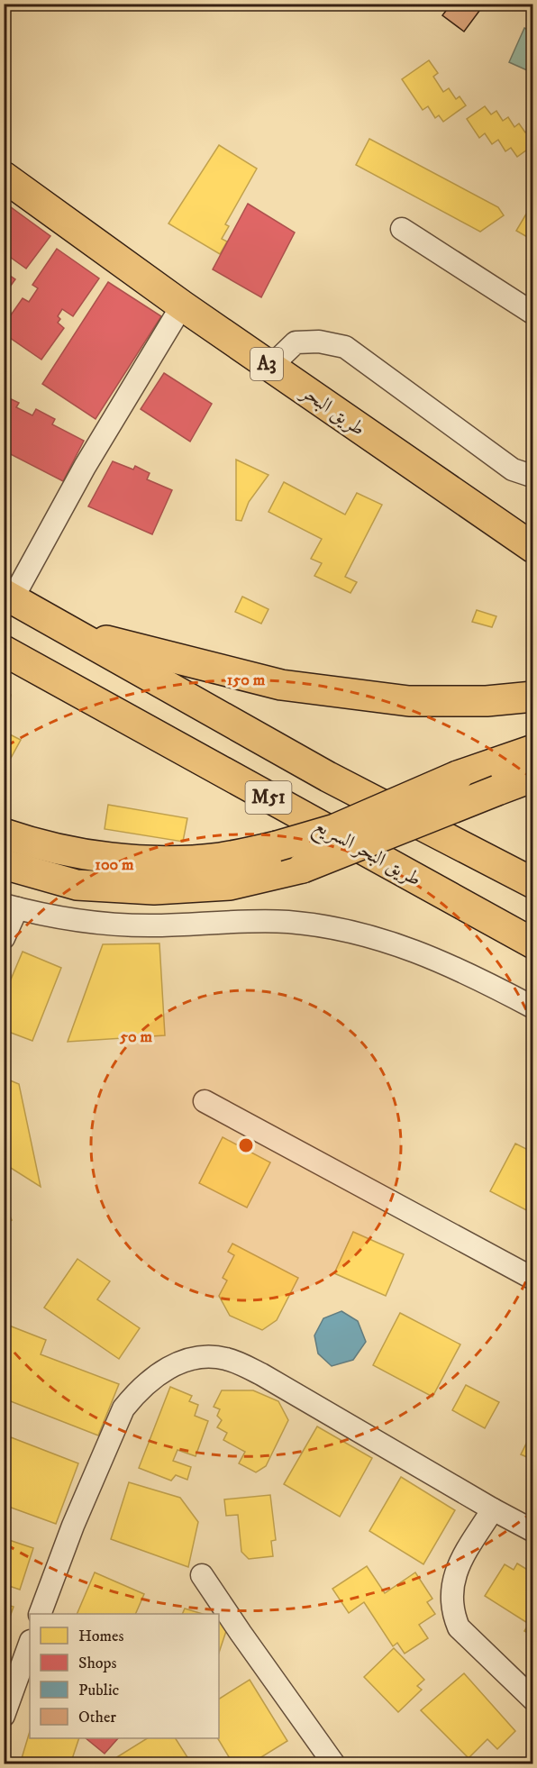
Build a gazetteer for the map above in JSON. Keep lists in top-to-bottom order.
{
  "streets": {
    "highway": [
      "A3",
      "طريق البحر",
      "M51",
      "طريق البحر السريع"
    ]
  },
  "legend": [
    "Homes",
    "Shops",
    "Public",
    "Other"
  ],
  "rings": ["150 m", "100 m", "50 m"]
}
